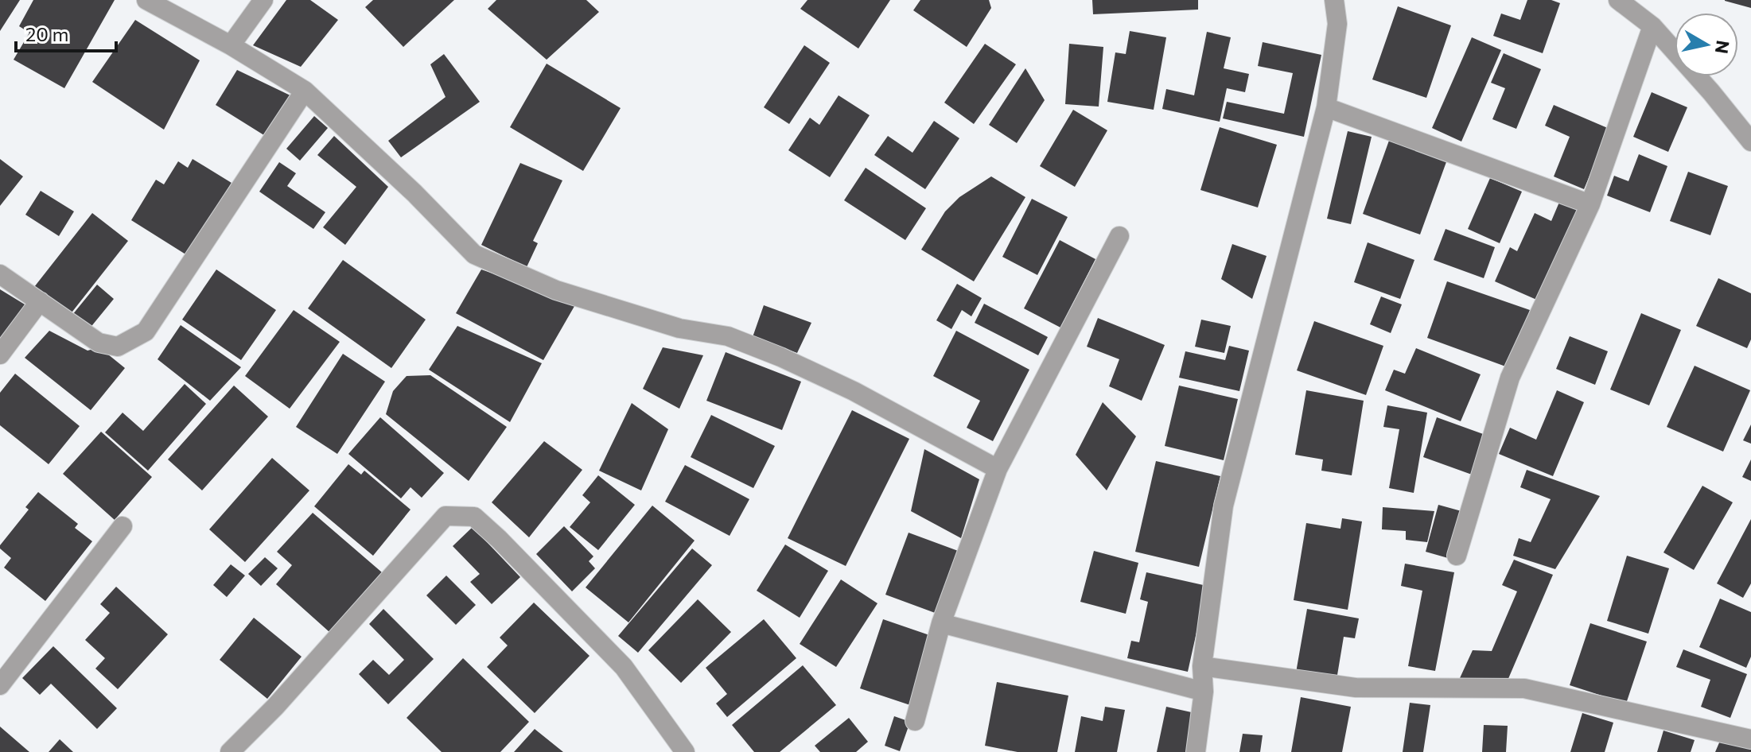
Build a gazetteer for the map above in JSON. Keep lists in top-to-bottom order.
{
  "scale_bar": "20 m",
  "north": "right"
}
